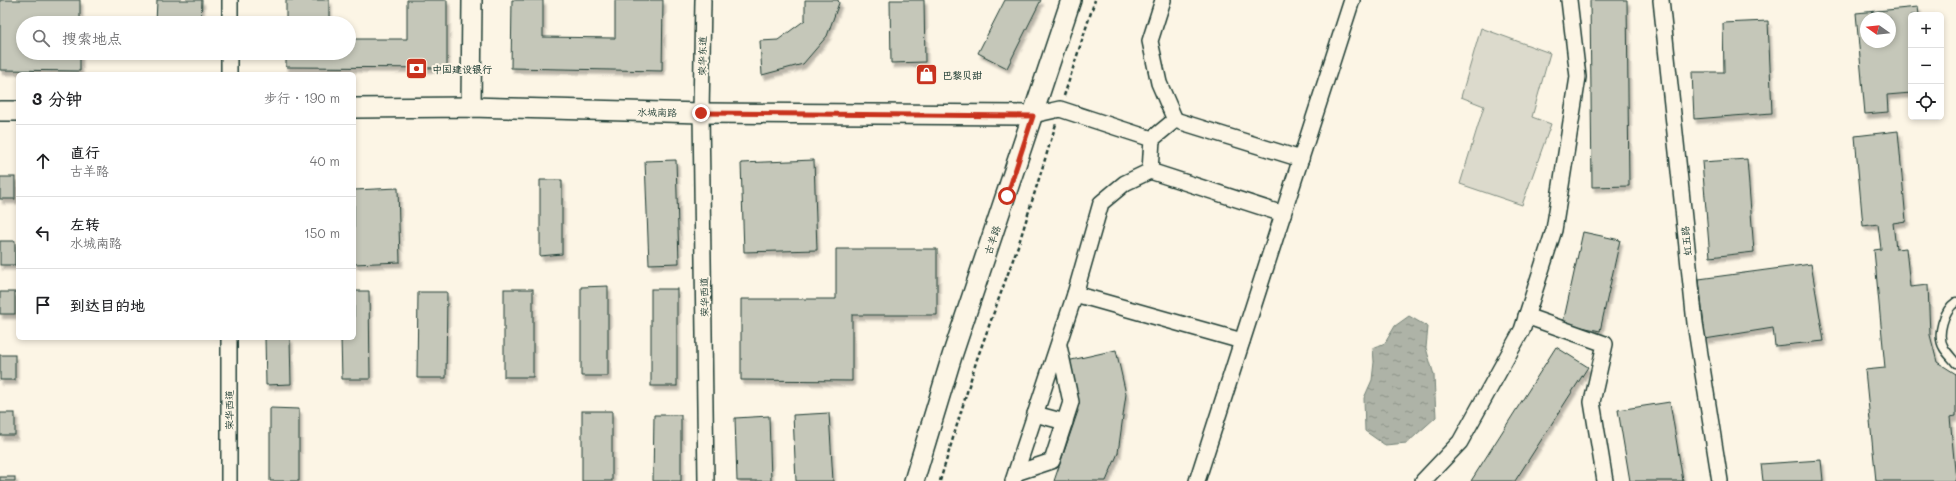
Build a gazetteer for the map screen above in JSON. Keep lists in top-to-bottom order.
{
  "streets": {
    "street": [
      "荣华东道",
      "水城南路",
      "古羊路",
      "虹五路",
      "荣华西道"
    ]
  },
  "crossings": [
    ["荣华东道", "水城南路"],
    ["荣华东道", "荣华西道"],
    ["水城南路", "古羊路"],
    ["水城南路", "荣华西道"]
  ],
  "places": {
    "bank": ["中国建设银行"],
    "shop": ["巴黎贝甜"]
  },
  "north": "left",
  "page": {
    "map_buttons": ["+", "−"],
    "search": "搜索地点",
    "heading": ["3 分钟", "步行 · 190 m"],
    "list": [
      ["直行", "古羊路", "40 m"],
      ["左转", "水城南路", "150 m"],
      "到达目的地"
    ]
  }
}
